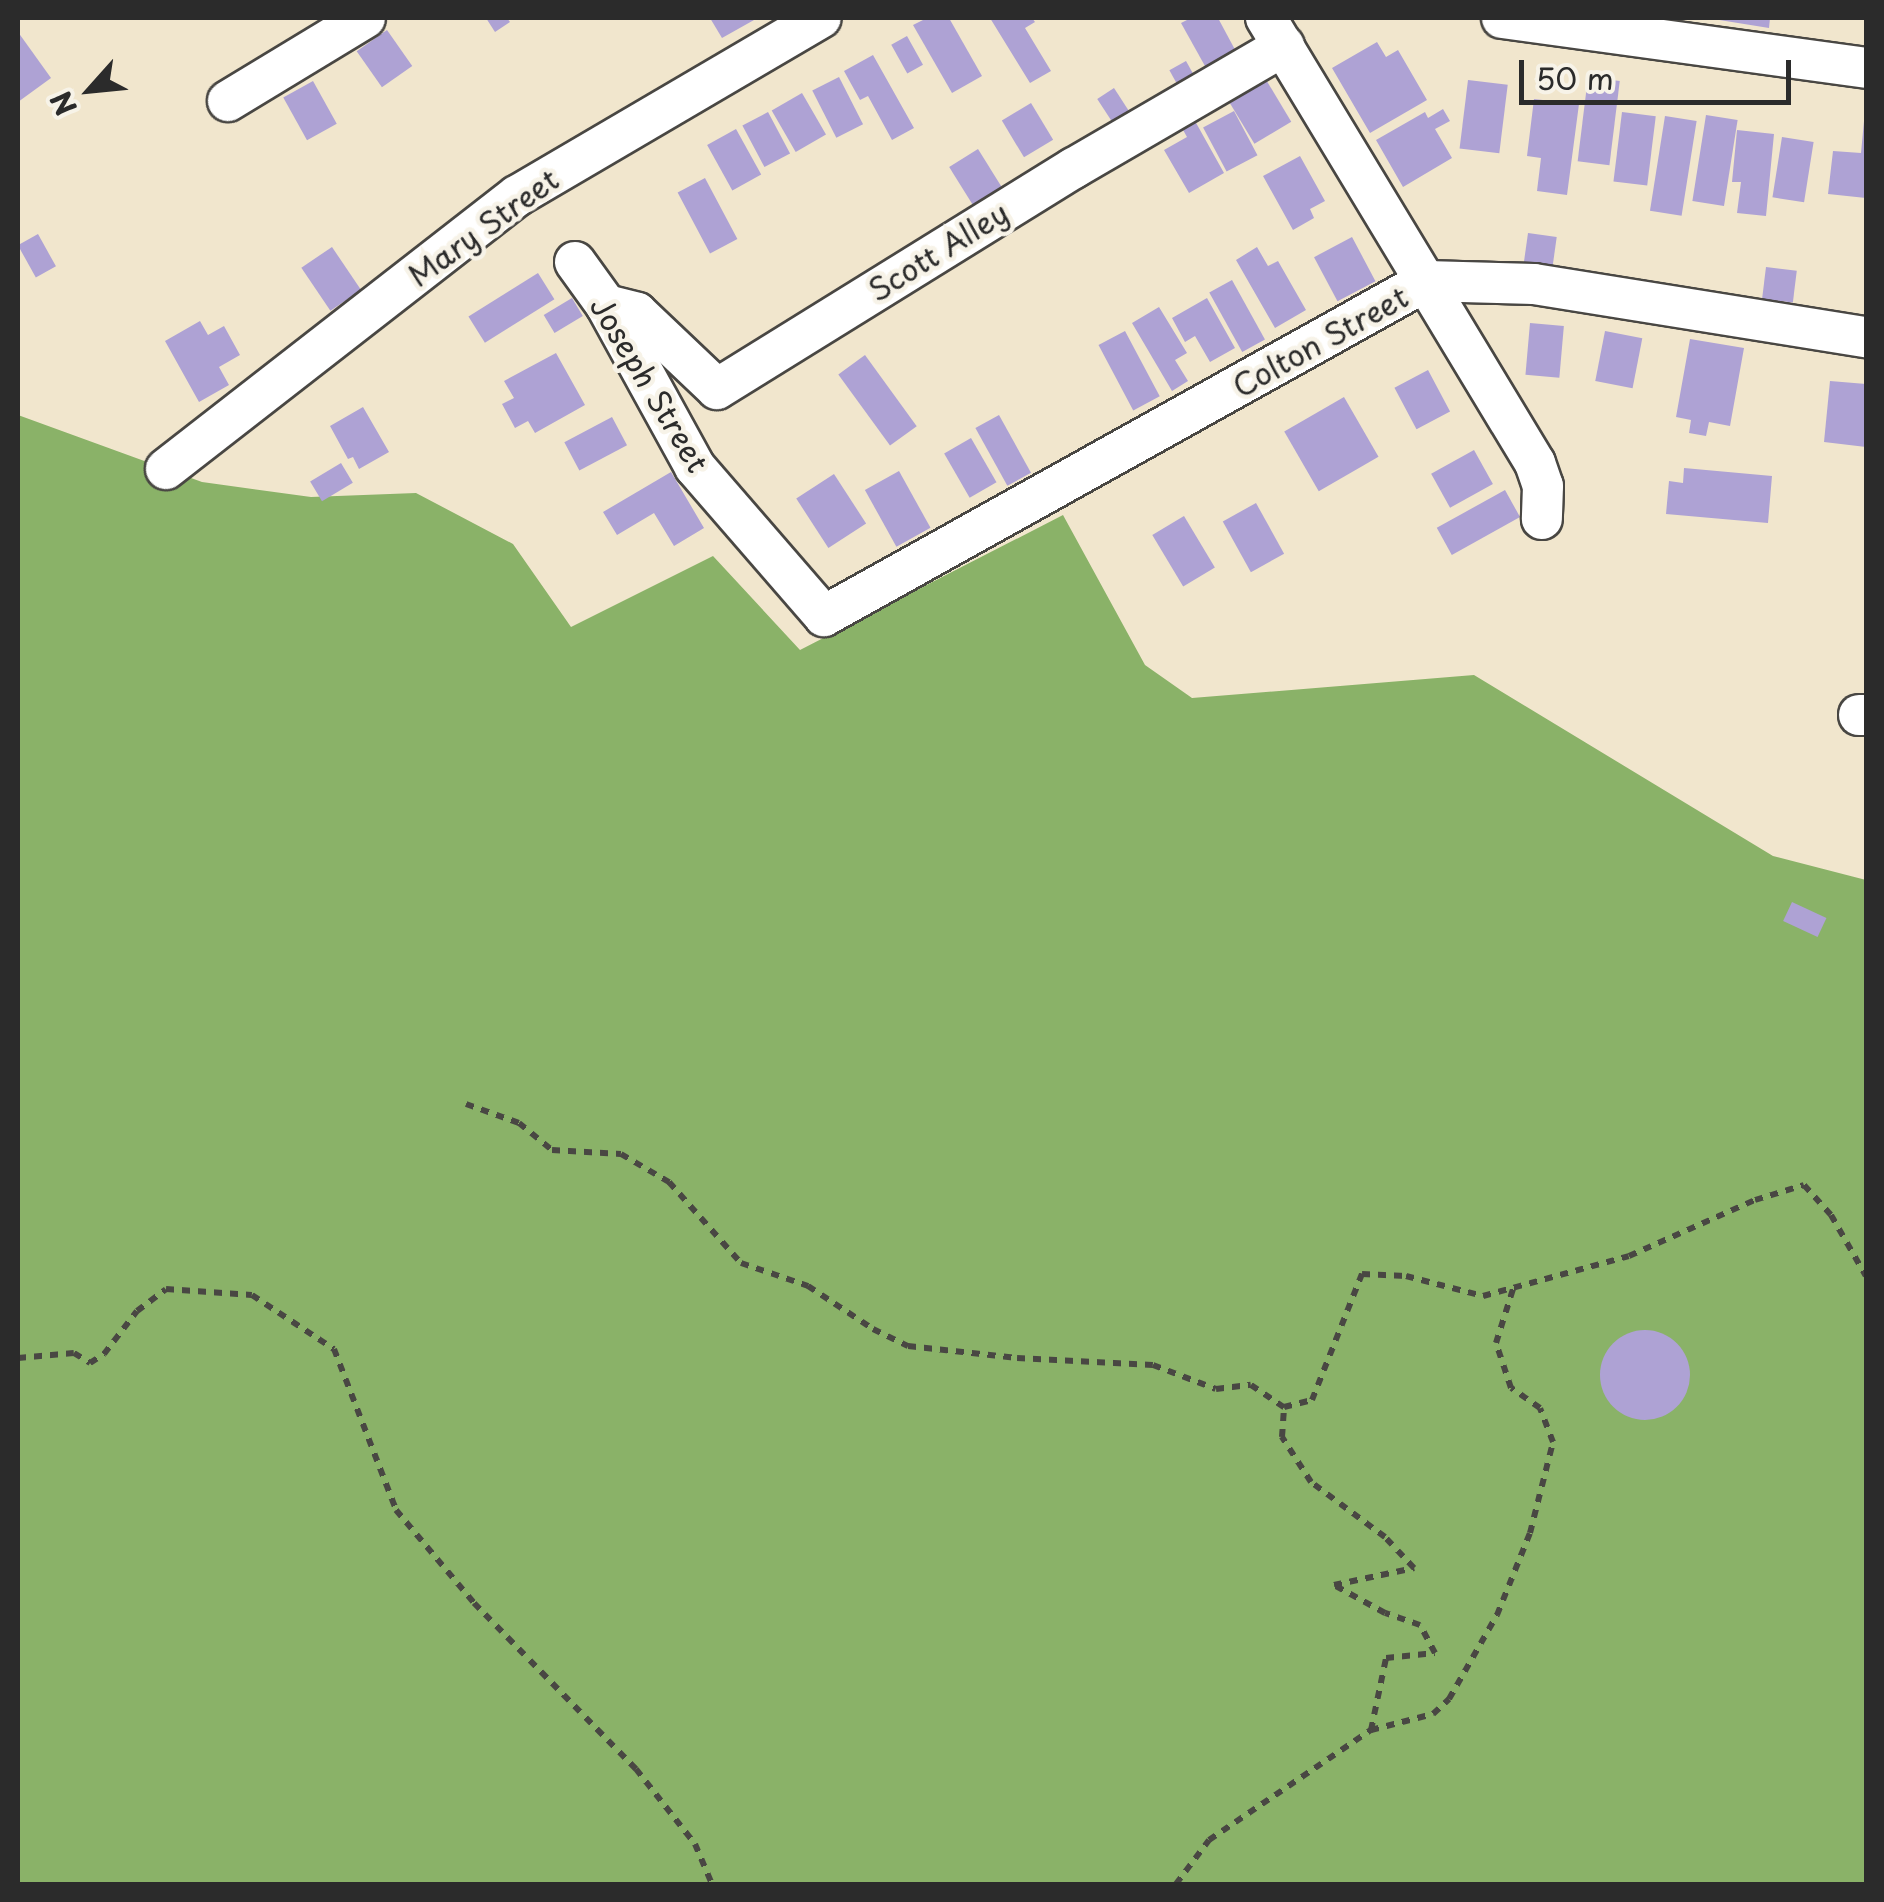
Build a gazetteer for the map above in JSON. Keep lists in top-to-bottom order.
{
  "streets": {
    "street": [
      "Mary Street",
      "Scott Alley",
      "Colton Street",
      "Joseph Street"
    ]
  },
  "crossings": [
    ["Scott Alley", "Joseph Street"],
    ["Colton Street", "Joseph Street"]
  ],
  "scale_bar": "50 m",
  "north": "bottom left"
}
